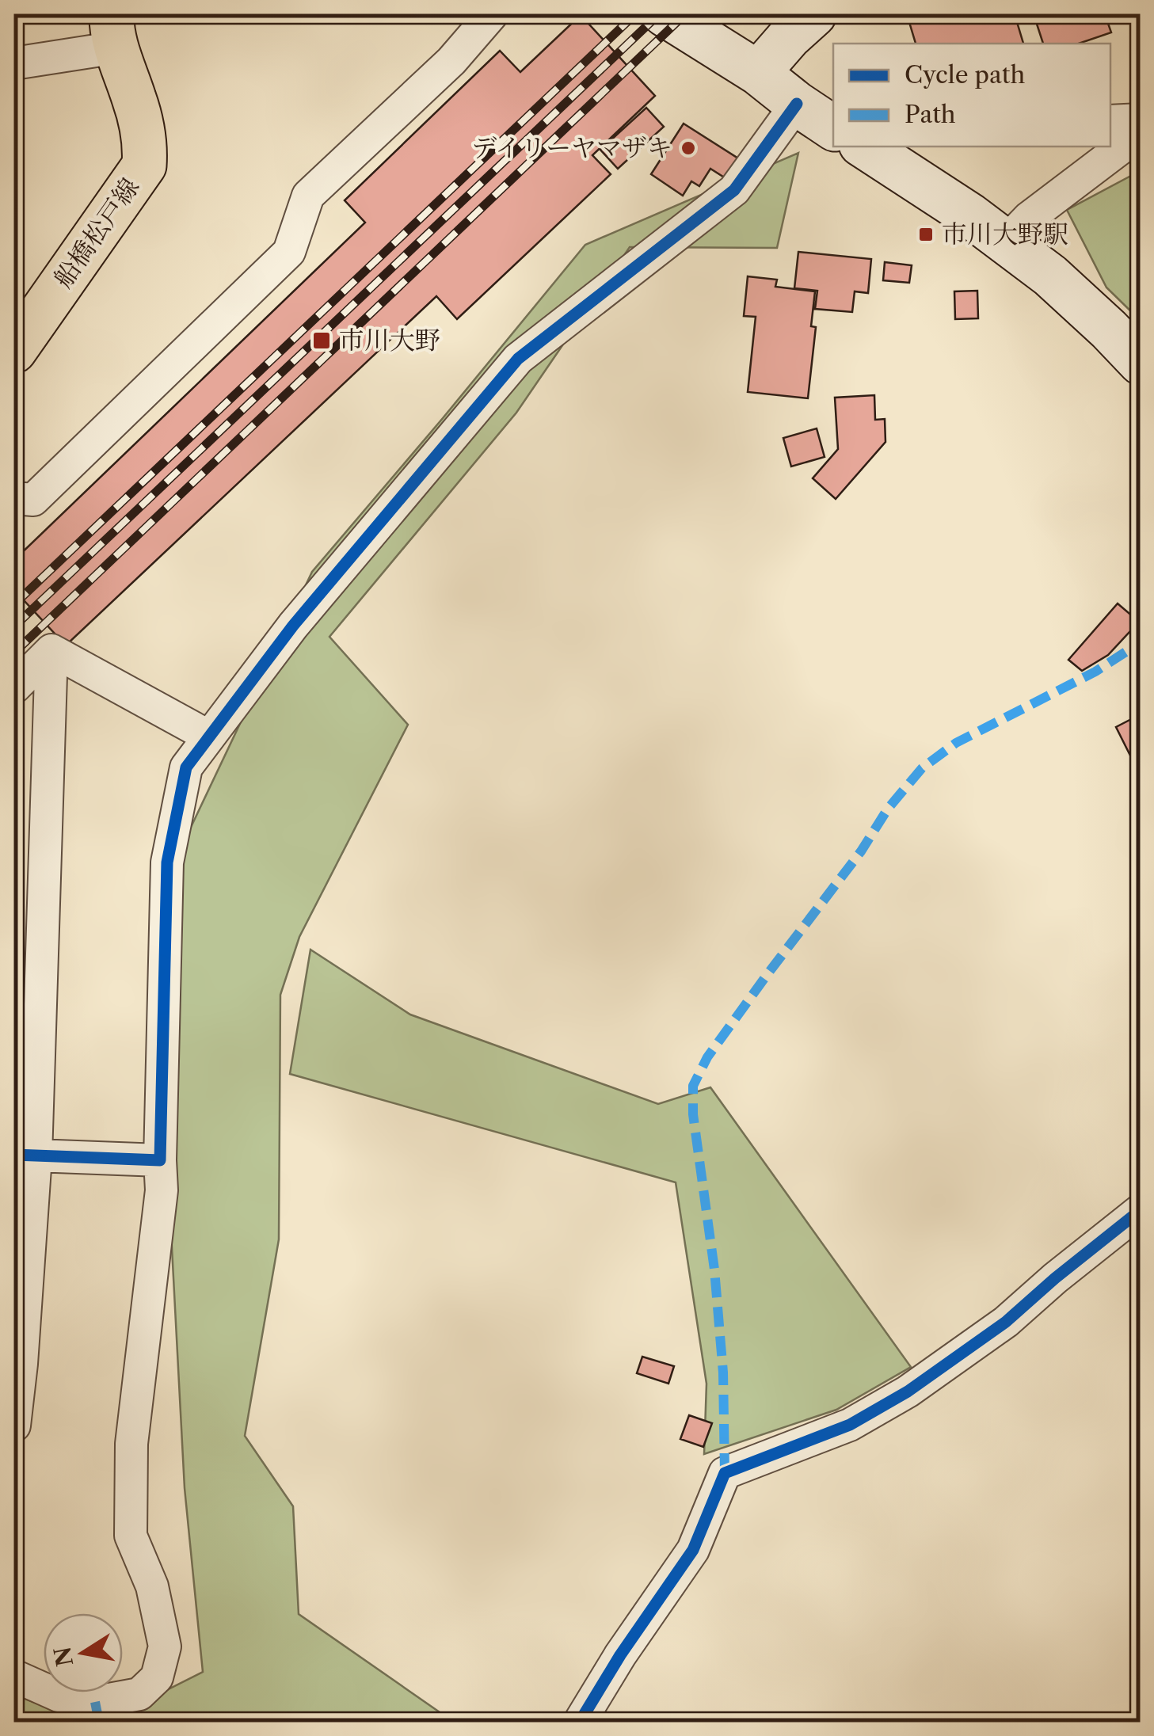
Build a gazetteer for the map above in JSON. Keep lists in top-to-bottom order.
{
  "streets": {
    "main road": ["船橋松戸線"]
  },
  "places": {
    "other": ["デイリーヤマザキ"],
    "transit": ["市川大野駅", "市川大野"]
  },
  "legend": ["Cycle path", "Path"],
  "north": "left"
}
